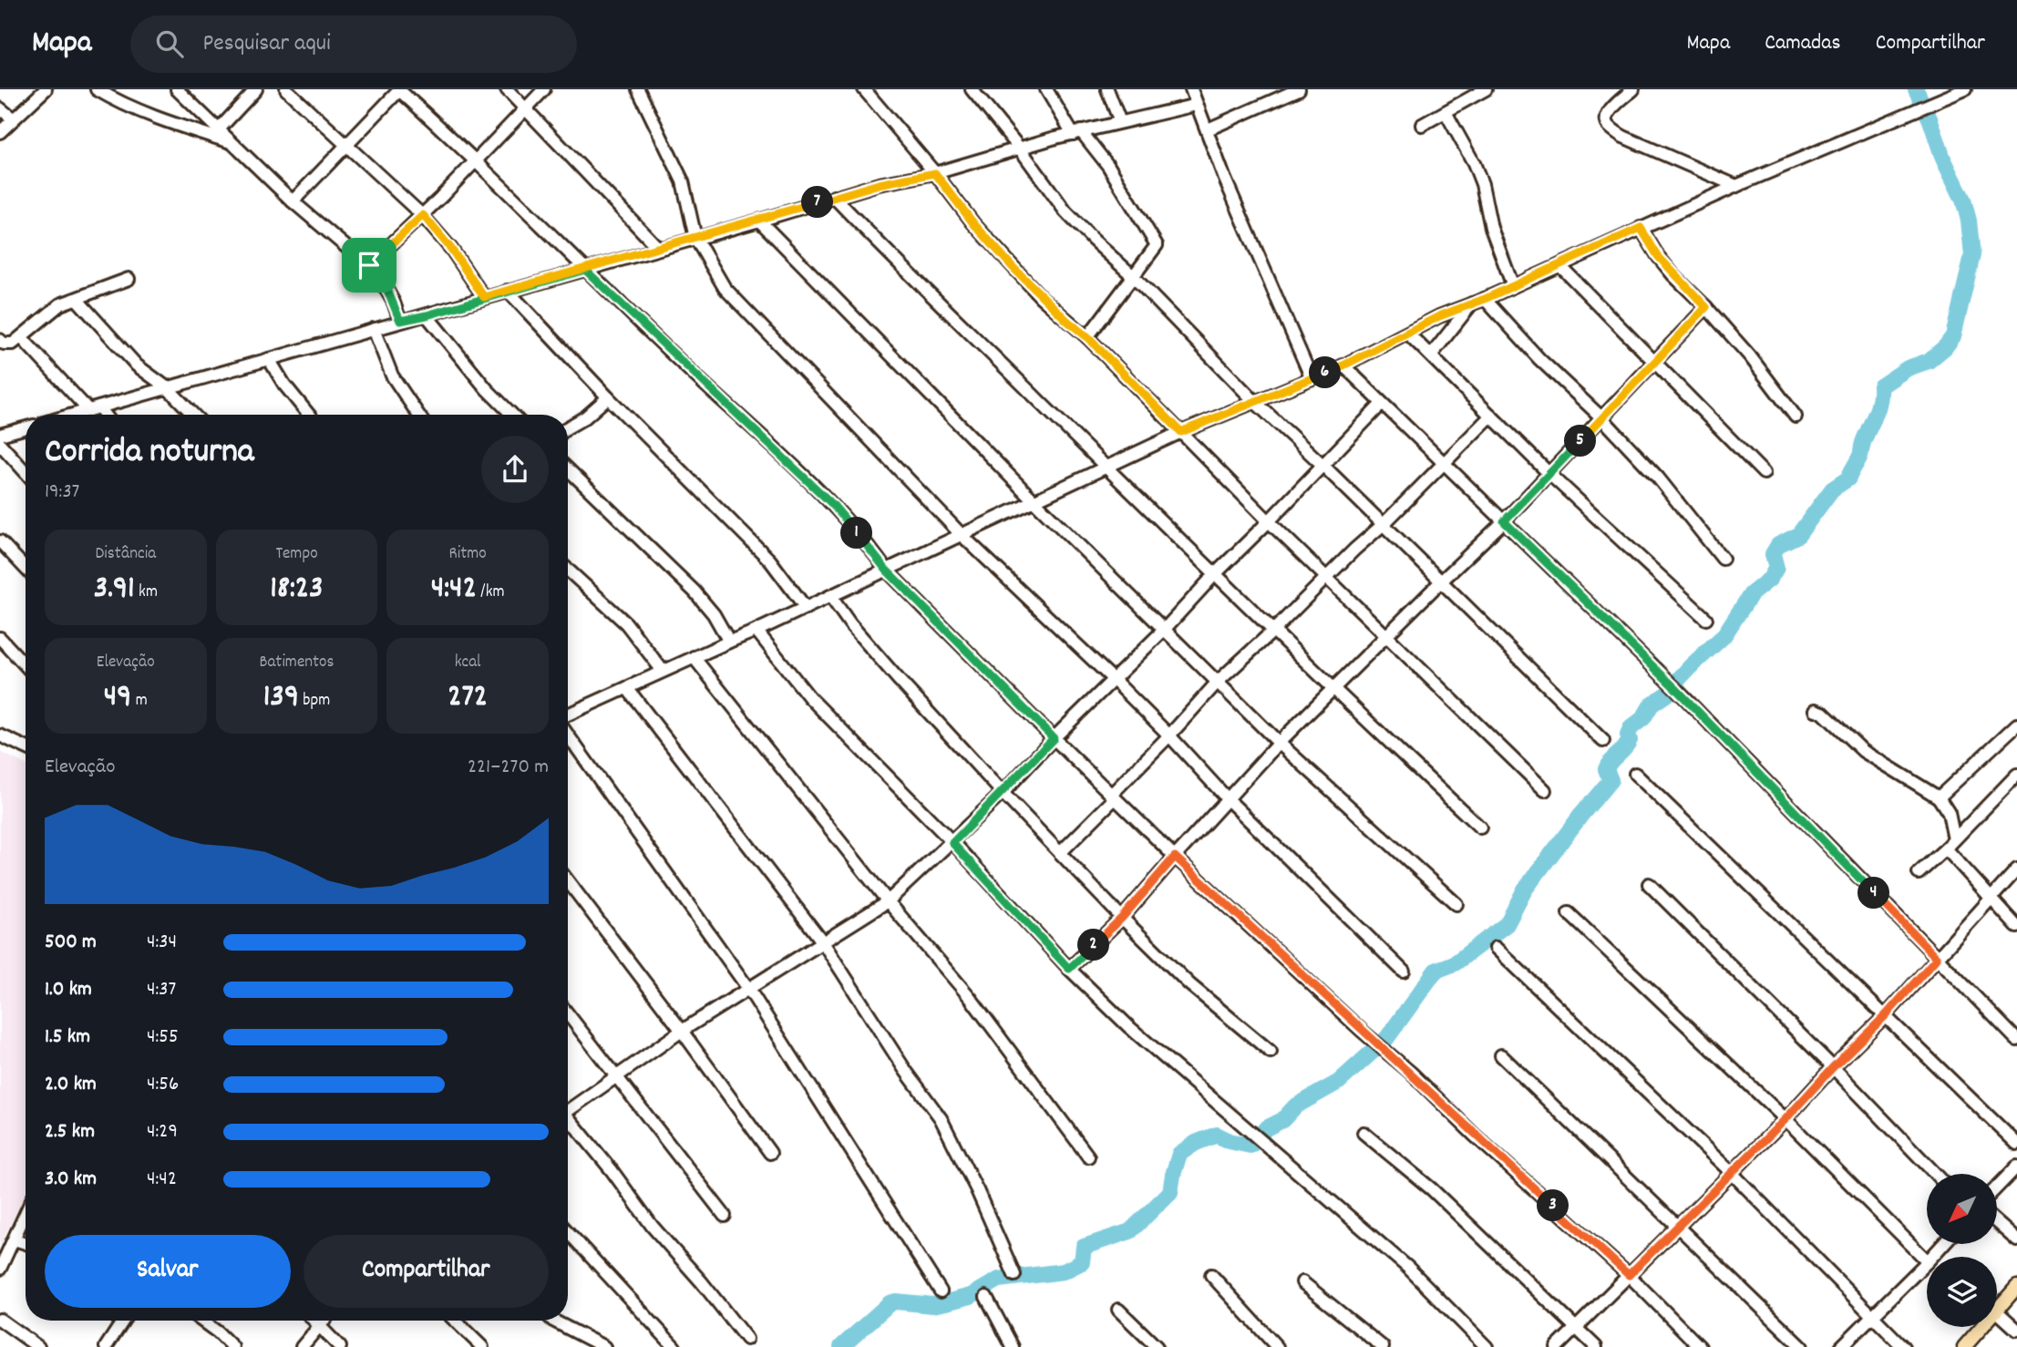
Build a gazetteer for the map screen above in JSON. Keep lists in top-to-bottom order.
{
  "north": "bottom left",
  "page": {
    "header": "Mapa",
    "search": "Pesquisar aqui",
    "nav": ["Mapa", "Camadas", "Compartilhar"],
    "pins": [
      "7",
      "6",
      "5",
      "1",
      "4",
      "2",
      "3"
    ],
    "heading": ["Corrida noturna", "19:37"],
    "stats": [
      ["Distância", "3.91 km"],
      ["Tempo", "18:23"],
      ["Ritmo", "4:42 /km"],
      ["Elevação", "49 m"],
      ["Batimentos", "139 bpm"],
      ["kcal", "272"]
    ],
    "chart": ["Elevação", "221–270 m"],
    "list": [
      {
        "name": "500 m",
        "note": "4:34"
      },
      {
        "name": "1.0 km",
        "note": "4:37"
      },
      {
        "name": "1.5 km",
        "note": "4:55"
      },
      {
        "name": "2.0 km",
        "note": "4:56"
      },
      {
        "name": "2.5 km",
        "note": "4:29"
      },
      {
        "name": "3.0 km",
        "note": "4:42"
      }
    ],
    "buttons": ["Salvar", "Compartilhar"]
  }
}
